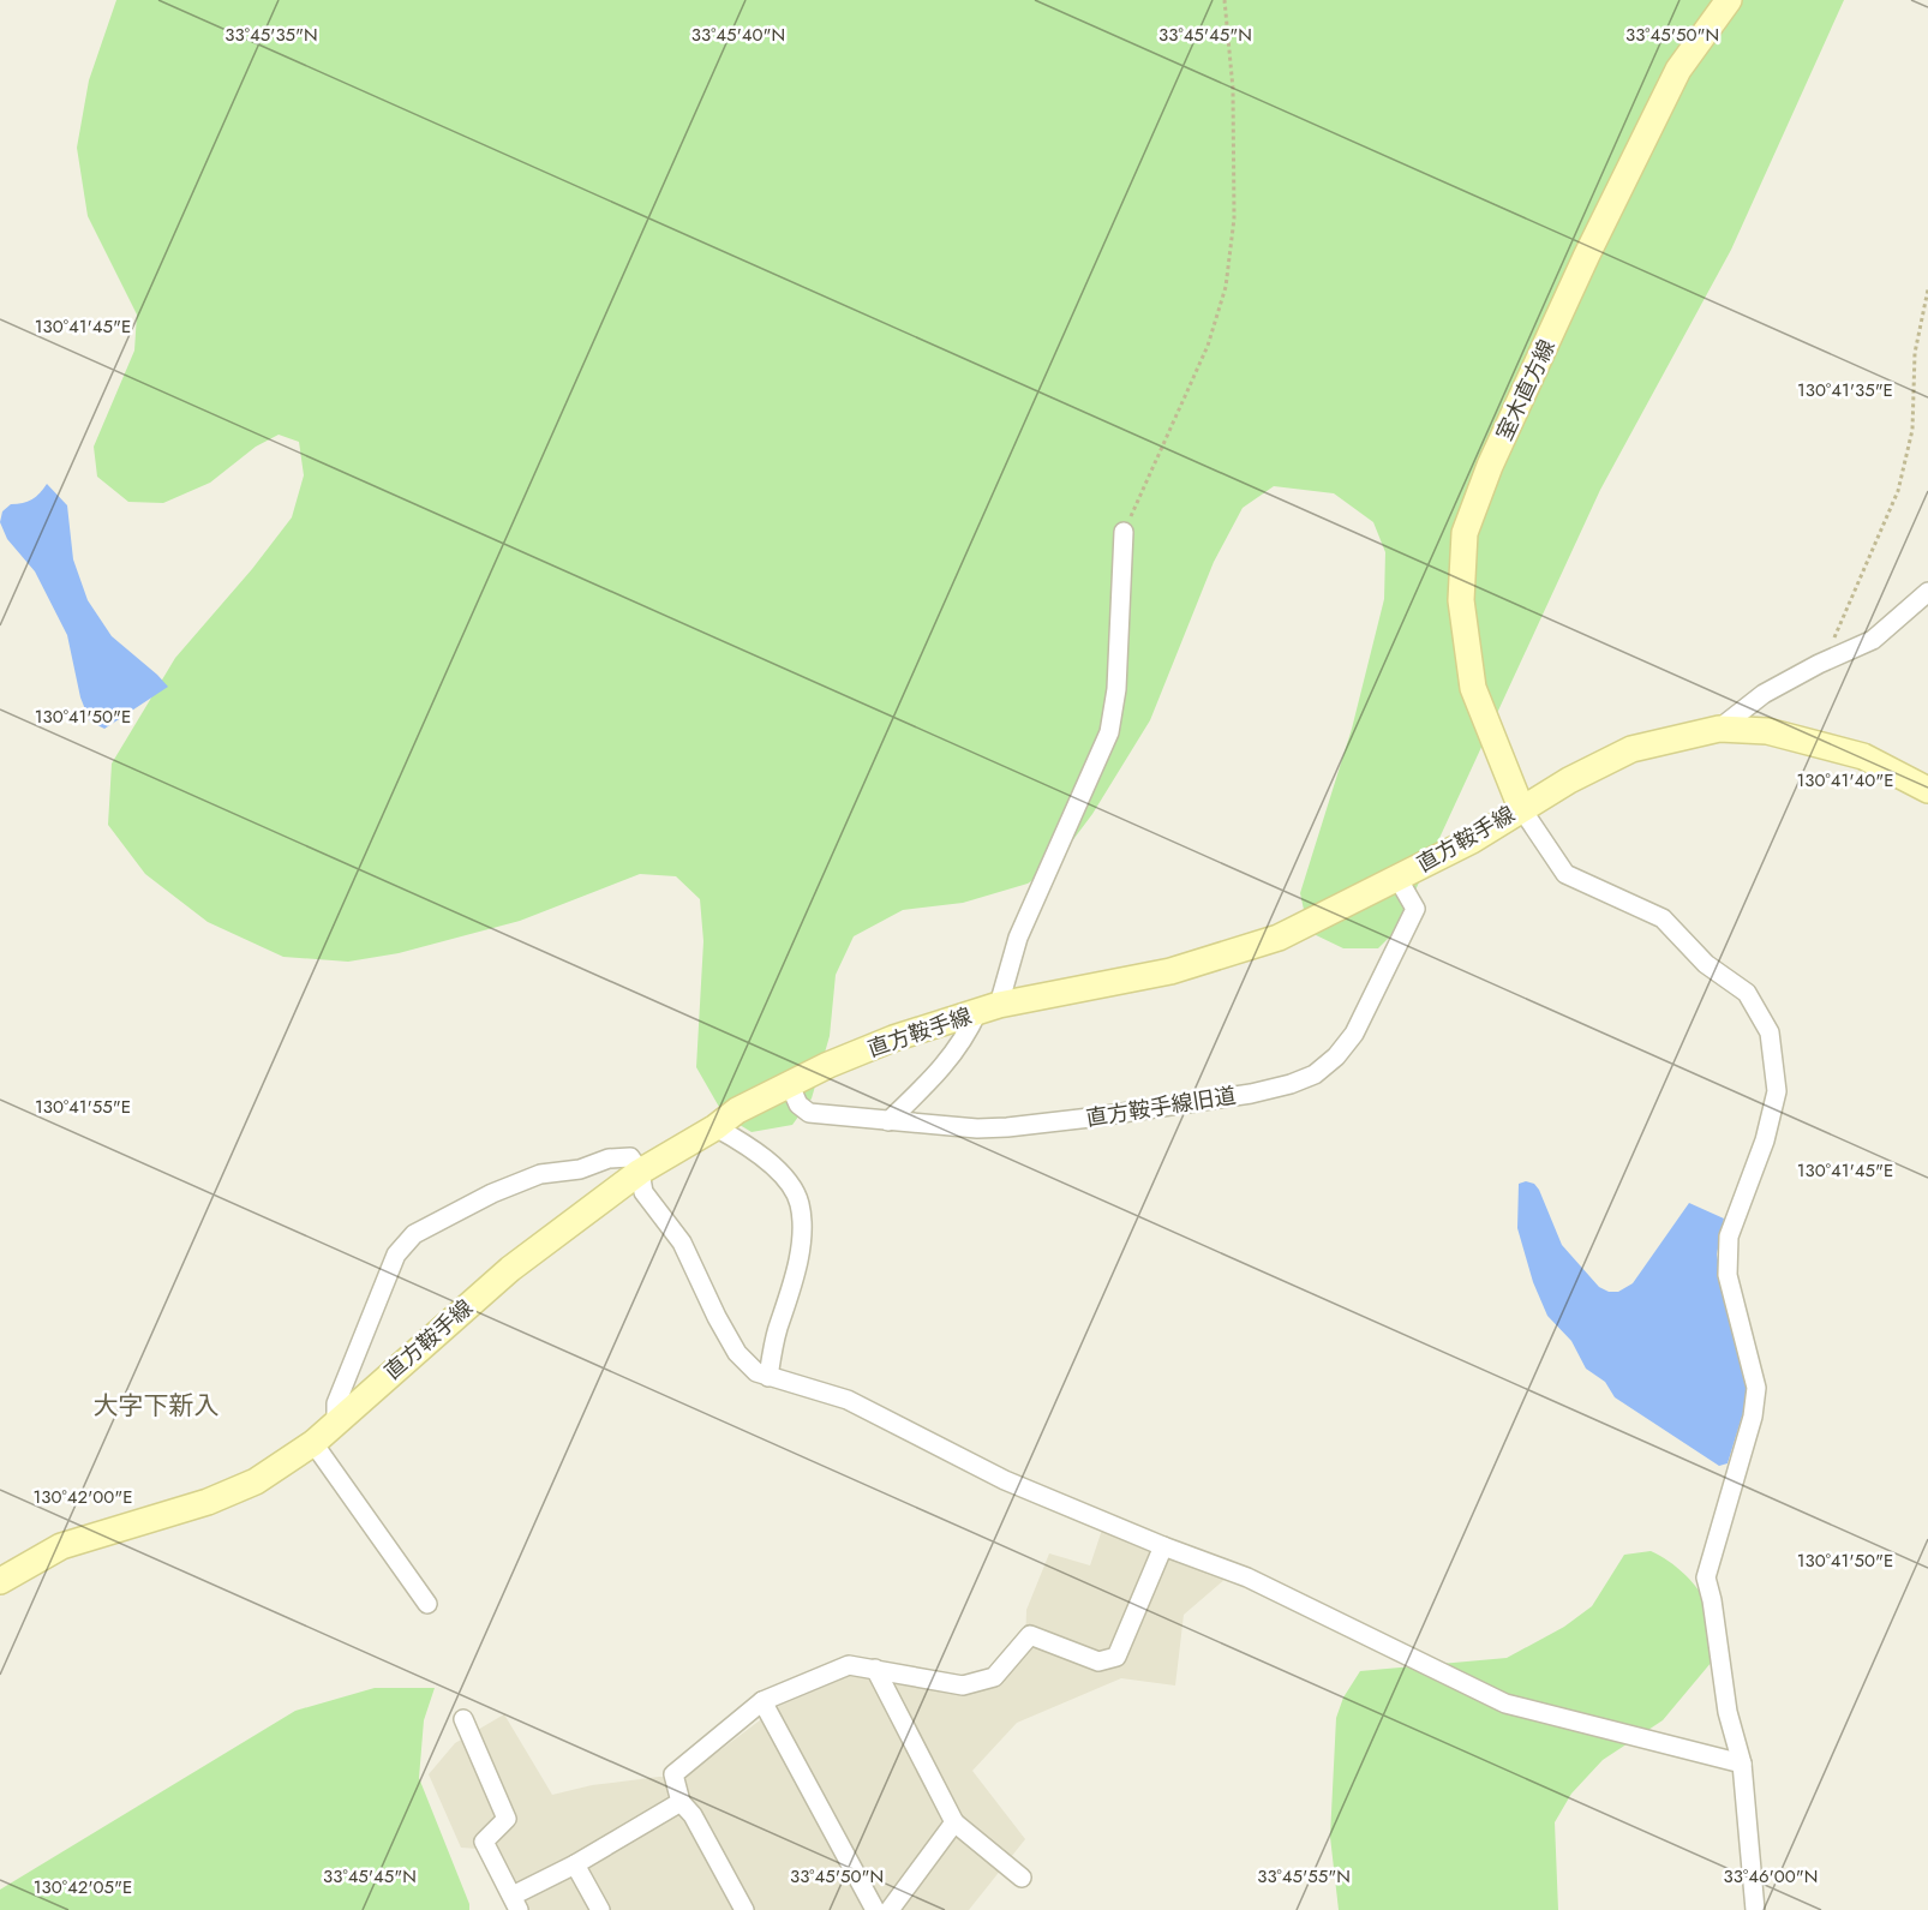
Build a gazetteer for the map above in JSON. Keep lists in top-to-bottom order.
{
  "streets": {
    "main road": ["室木直方線", "直方鞍手線"],
    "street": ["直方鞍手線旧道"]
  },
  "crossings": [
    ["室木直方線", "直方鞍手線"],
    ["直方鞍手線", "直方鞍手線旧道"]
  ],
  "districts": ["大字下新入"],
  "coordinates": [
    "33°45'40\"N",
    "33°45'35\"N",
    "33°45'45\"N",
    "33°45'50\"N",
    "130°41'45\"E",
    "130°41'35\"E",
    "130°41'50\"E",
    "130°41'40\"E",
    "130°41'55\"E",
    "130°42'00\"E",
    "33°45'55\"N",
    "33°46'00\"N",
    "130°42'05\"E"
  ]
}
